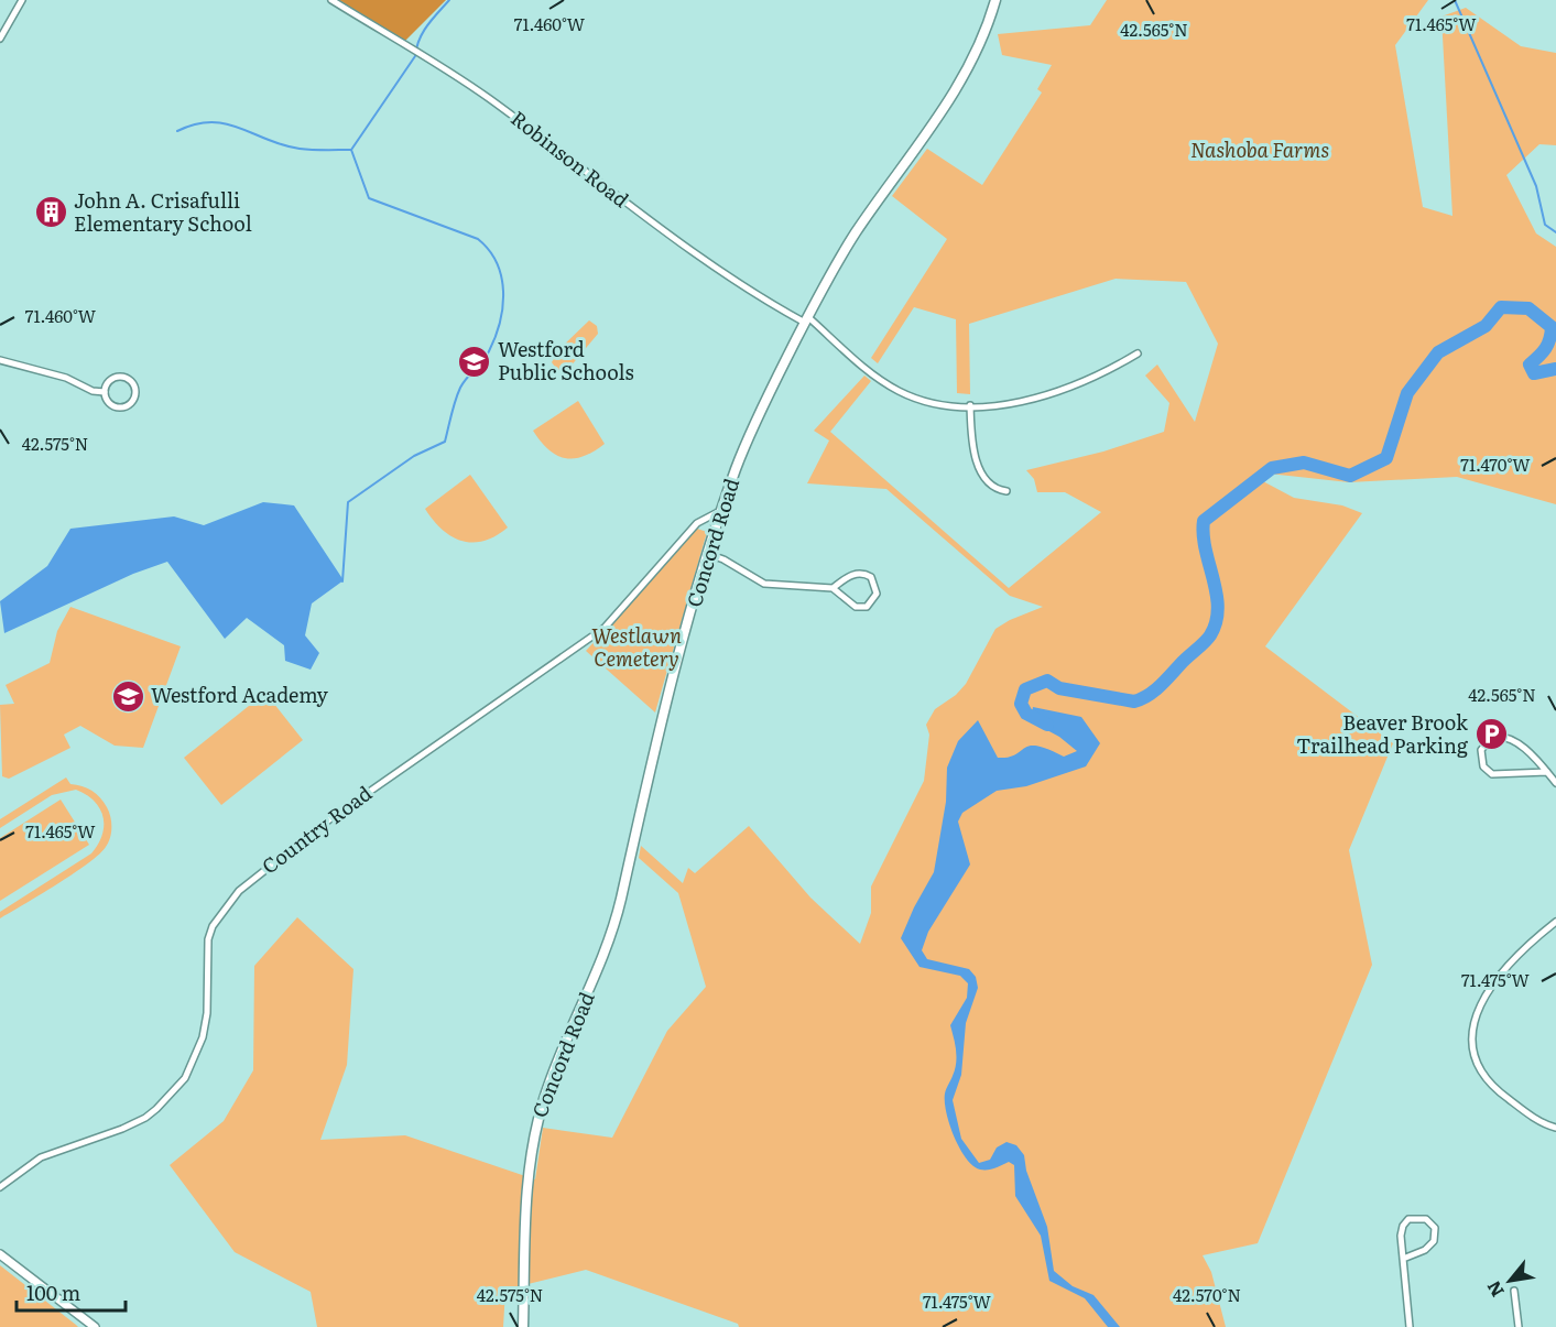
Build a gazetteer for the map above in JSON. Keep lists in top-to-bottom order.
{
  "streets": {
    "main road": ["Concord Road"],
    "street": ["Robinson Road", "Country Road"]
  },
  "crossings": [
    ["Robinson Road", "Concord Road"],
    ["Concord Road", "Country Road"]
  ],
  "parks": ["Nashoba Farms", "Westlawn Cemetery"],
  "places": {
    "building": ["John A. Crisafulli Elementary School"],
    "school or university": ["Westford Public Schools", "Westford Academy"],
    "parking": ["Beaver Brook Trailhead Parking"]
  },
  "scale_bar": "100 m",
  "north": "bottom left",
  "coordinates": [
    "71.460°W",
    "71.465°W",
    "42.565°N",
    "42.575°N",
    "71.470°W",
    "71.475°W",
    "42.570°N"
  ]
}
